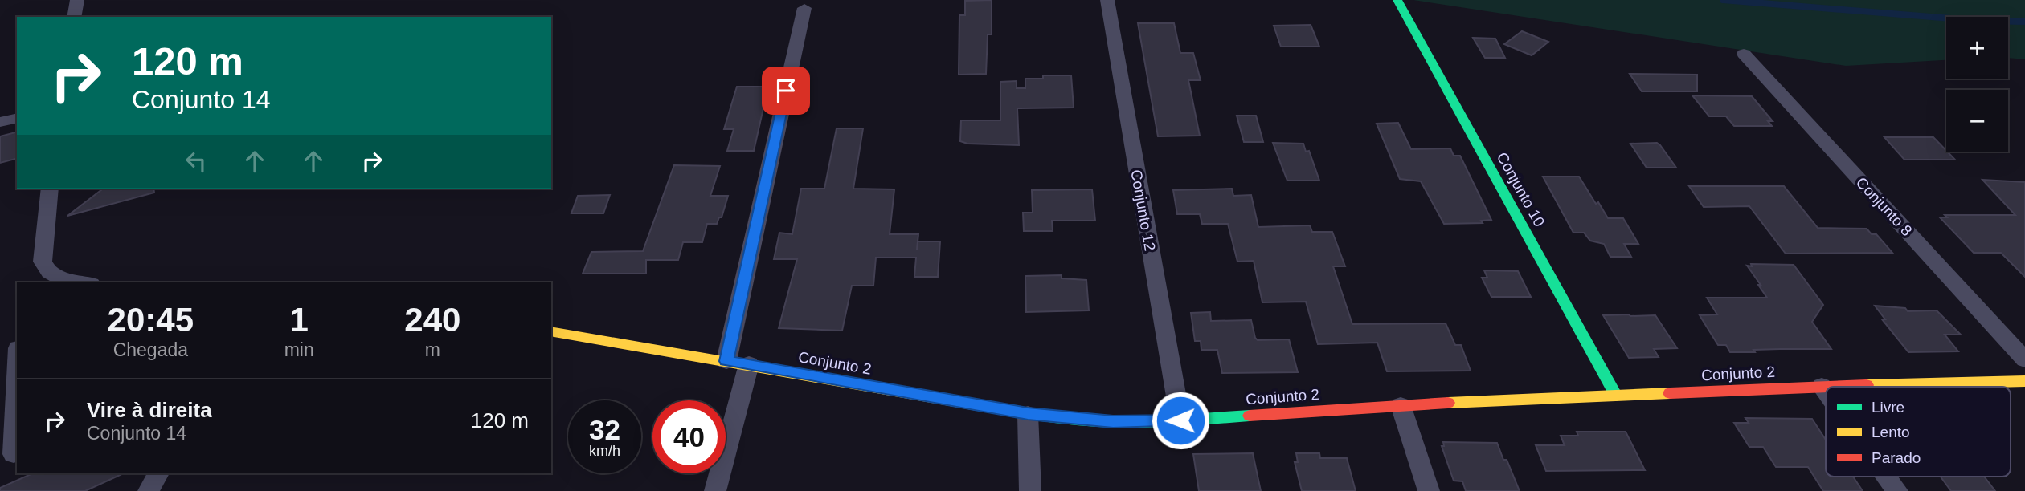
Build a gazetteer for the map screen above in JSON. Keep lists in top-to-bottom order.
{
  "streets": {
    "street": [
      "Conjunto 10",
      "Conjunto 8",
      "Conjunto 12",
      "Conjunto 2"
    ]
  },
  "crossings": [
    ["Conjunto 10", "Conjunto 2"],
    ["Conjunto 12", "Conjunto 2"]
  ],
  "legend": ["Livre", "Lento", "Parado"],
  "page": {
    "map_buttons": ["+", "−"],
    "turn": ["120 m", "Conjunto 14"],
    "eta": [
      "20:45",
      "Chegada",
      "1",
      "min",
      "240",
      "m"
    ],
    "list": [
      {
        "name": "Vire à direita",
        "note": "Conjunto 14",
        "value": "120 m"
      }
    ],
    "speed": "32 km/h",
    "limit": "40"
  }
}
